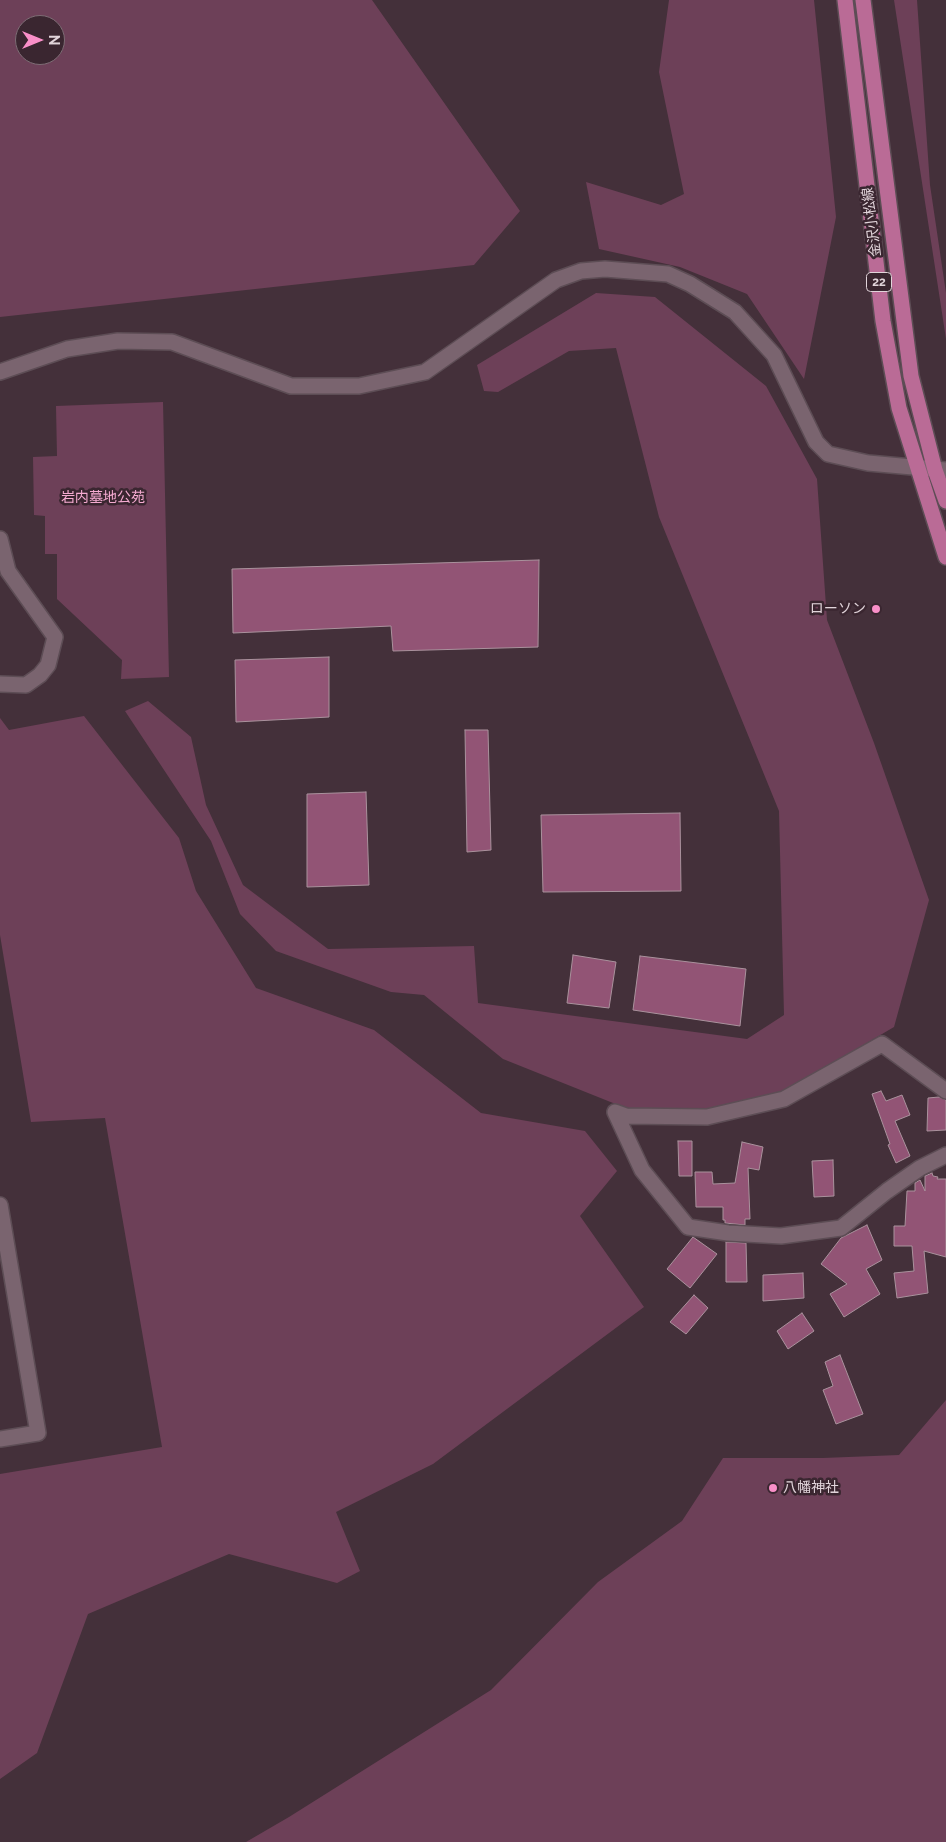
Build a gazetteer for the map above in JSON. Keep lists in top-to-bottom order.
{
  "streets": {
    "main road": ["金沢小松線", "22"]
  },
  "parks": ["岩内墓地公苑"],
  "places": ["ローソン", "八幡神社"],
  "north": "right"
}
